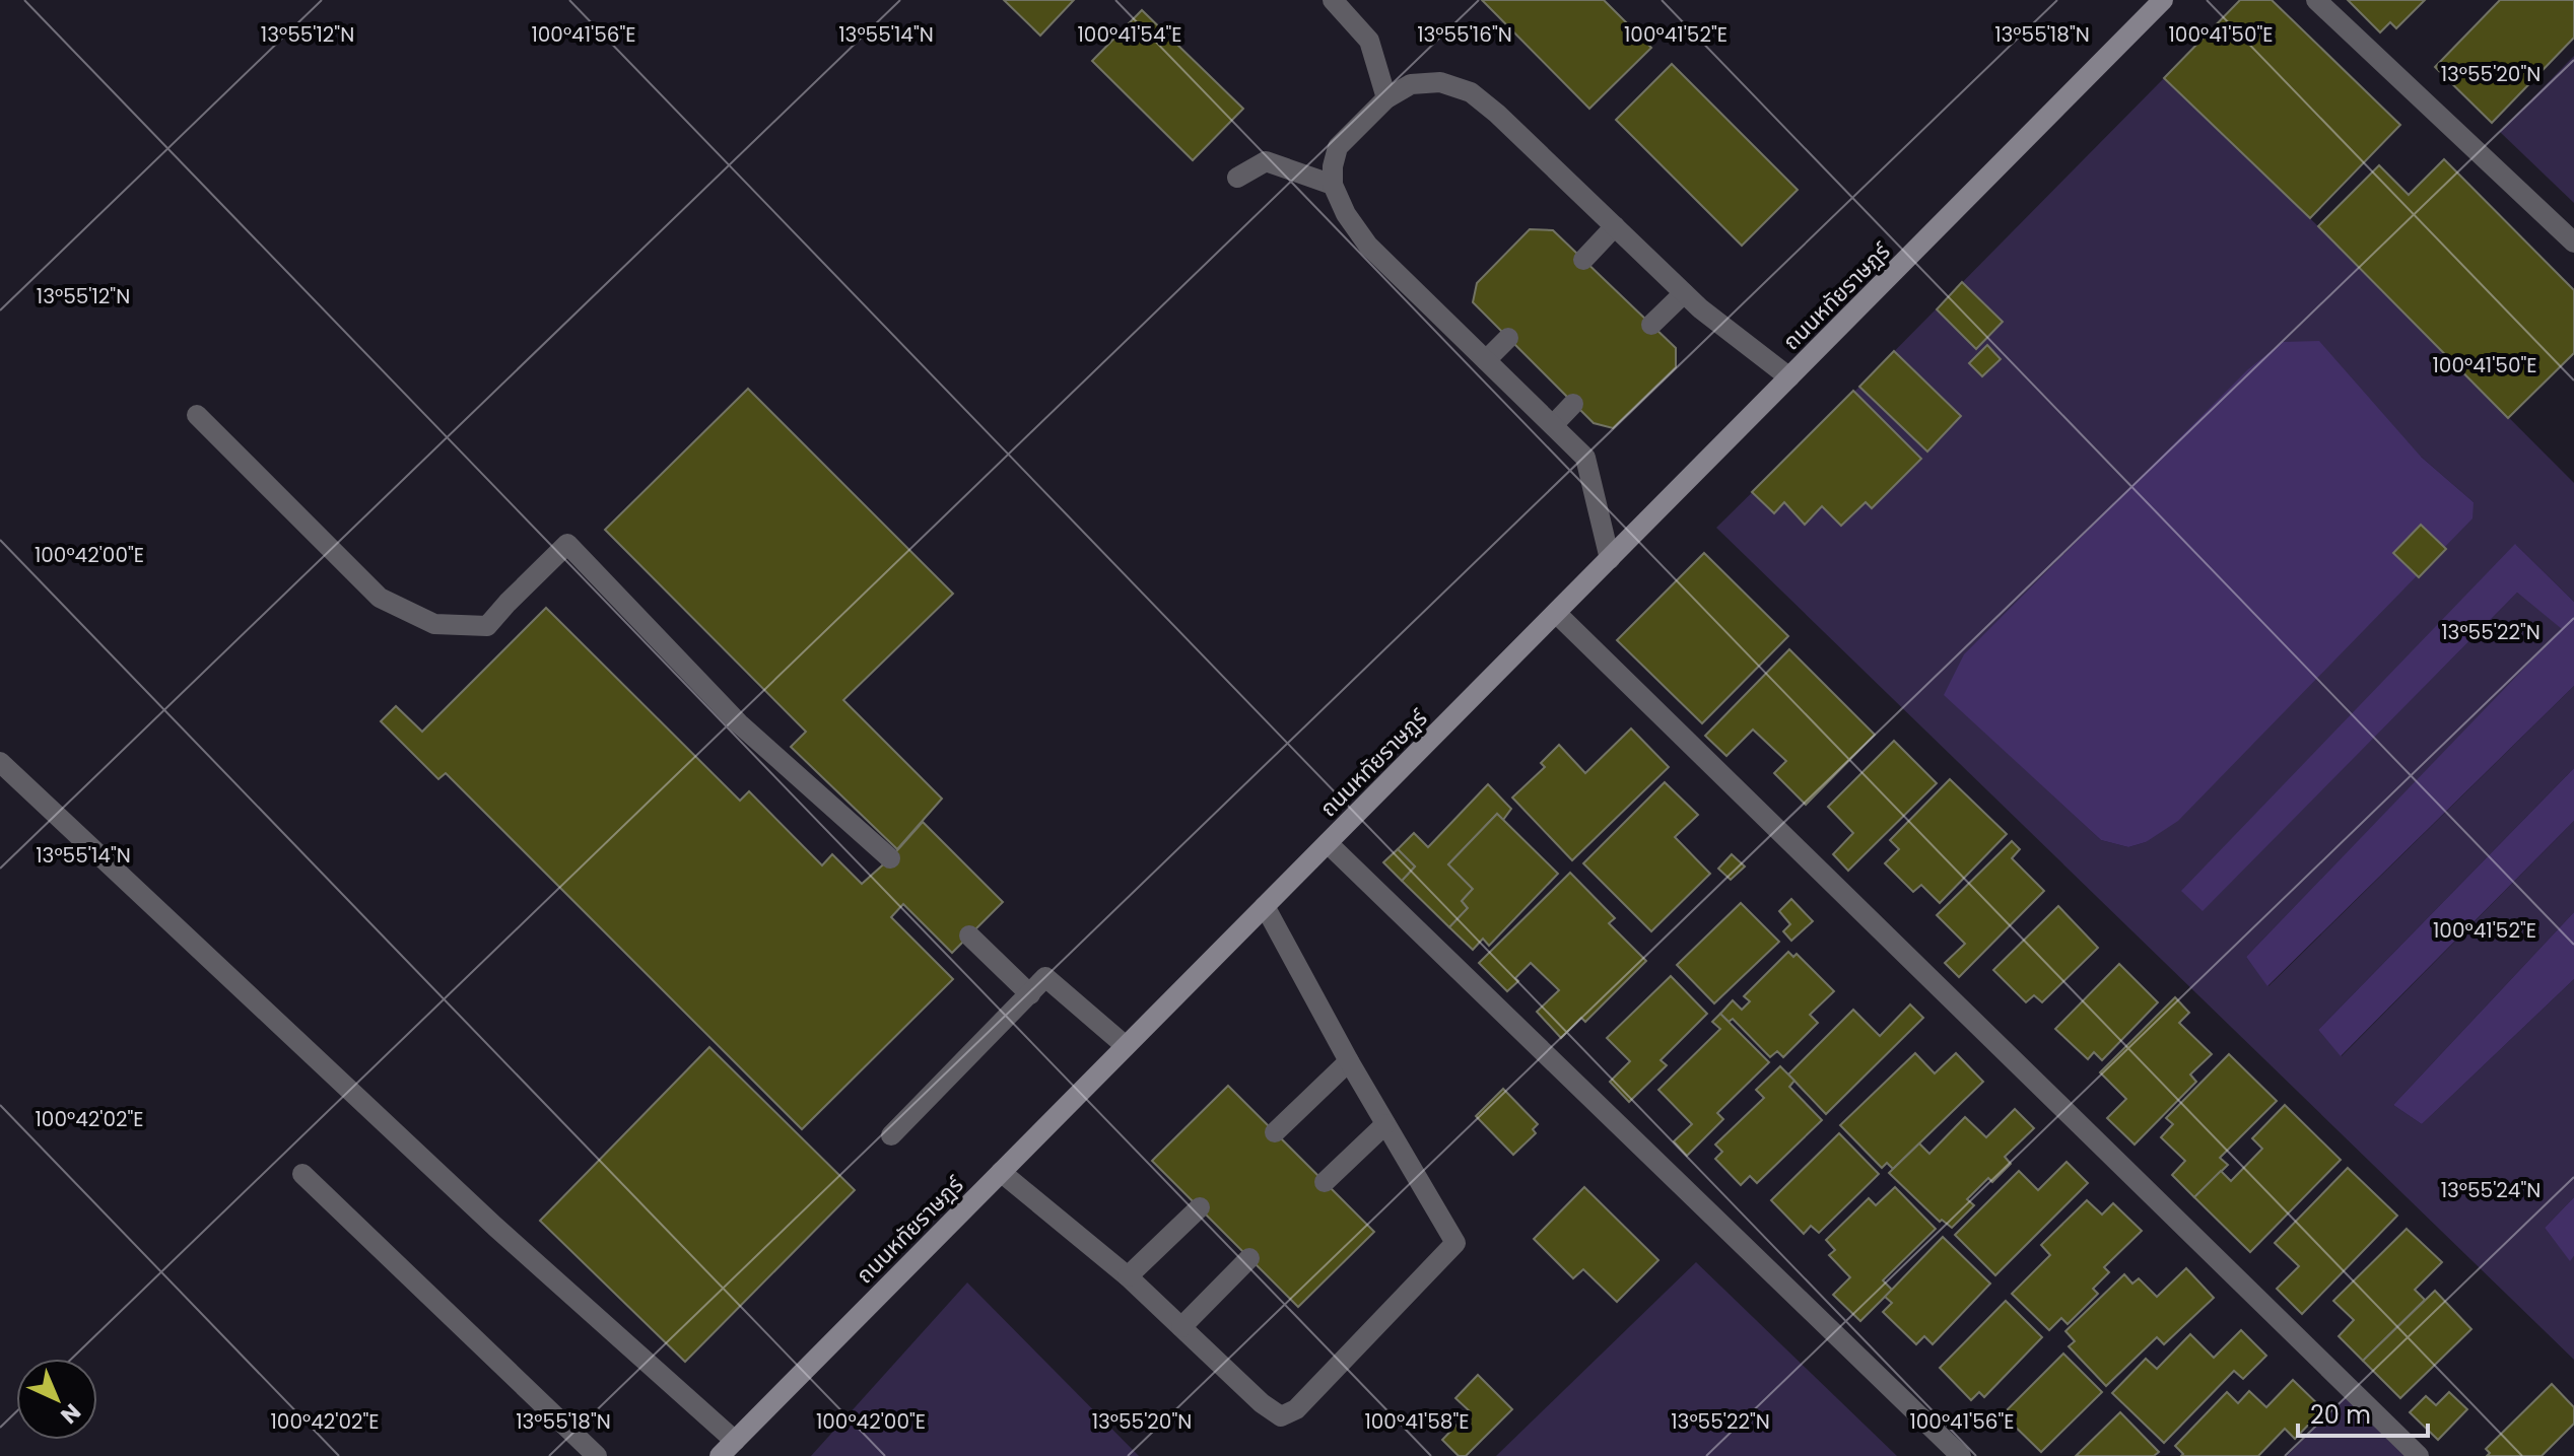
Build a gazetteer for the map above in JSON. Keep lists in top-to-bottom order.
{
  "streets": {
    "main road": ["ถนนหทัยราษฎร์"]
  },
  "scale_bar": "20 m",
  "north": "bottom right",
  "coordinates": [
    "13°55'12\"N",
    "13°55'14\"N",
    "13°55'16\"N",
    "13°55'18\"N",
    "100°41'56\"E",
    "100°41'54\"E",
    "100°41'52\"E",
    "100°41'50\"E",
    "13°55'20\"N",
    "100°42'00\"E",
    "13°55'22\"N",
    "100°42'02\"E",
    "13°55'24\"N",
    "100°41'58\"E"
  ]
}
